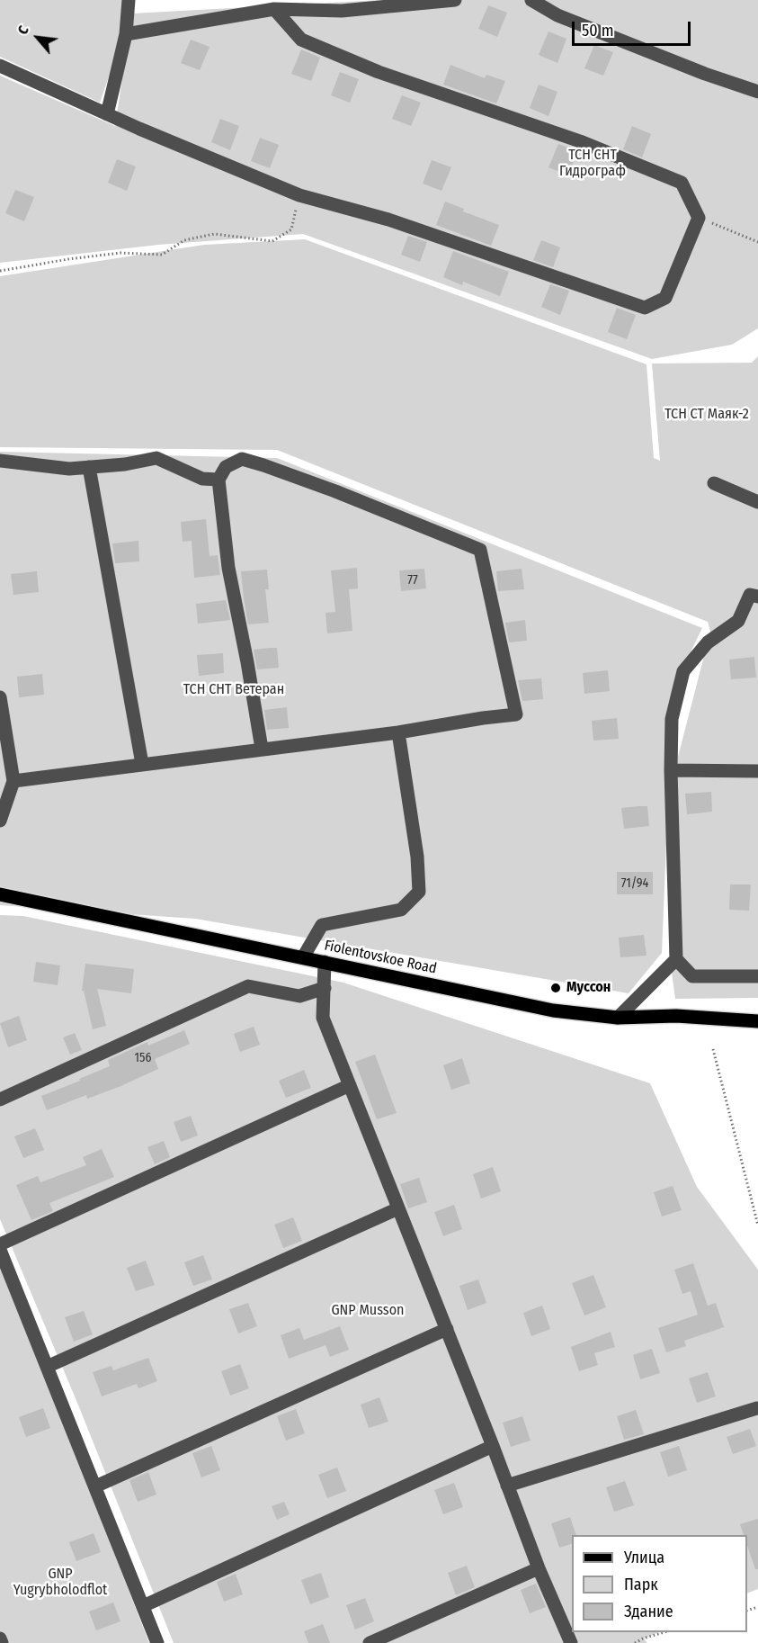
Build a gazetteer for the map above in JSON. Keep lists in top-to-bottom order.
{
  "streets": {
    "main road": ["Fiolentovskoe Road"]
  },
  "parks": [
    "ТСН СНТ Гидрограф",
    "ТСН СТ Маяк-2",
    "ТСН СНТ Ветеран",
    "GNP Musson",
    "GNP Yugrybholodflot"
  ],
  "places": ["Муссон"],
  "house_numbers": ["77", "71/94", "156"],
  "legend": ["Улица", "Парк", "Здание"],
  "scale_bar": "50 m",
  "north": "top left"
}
